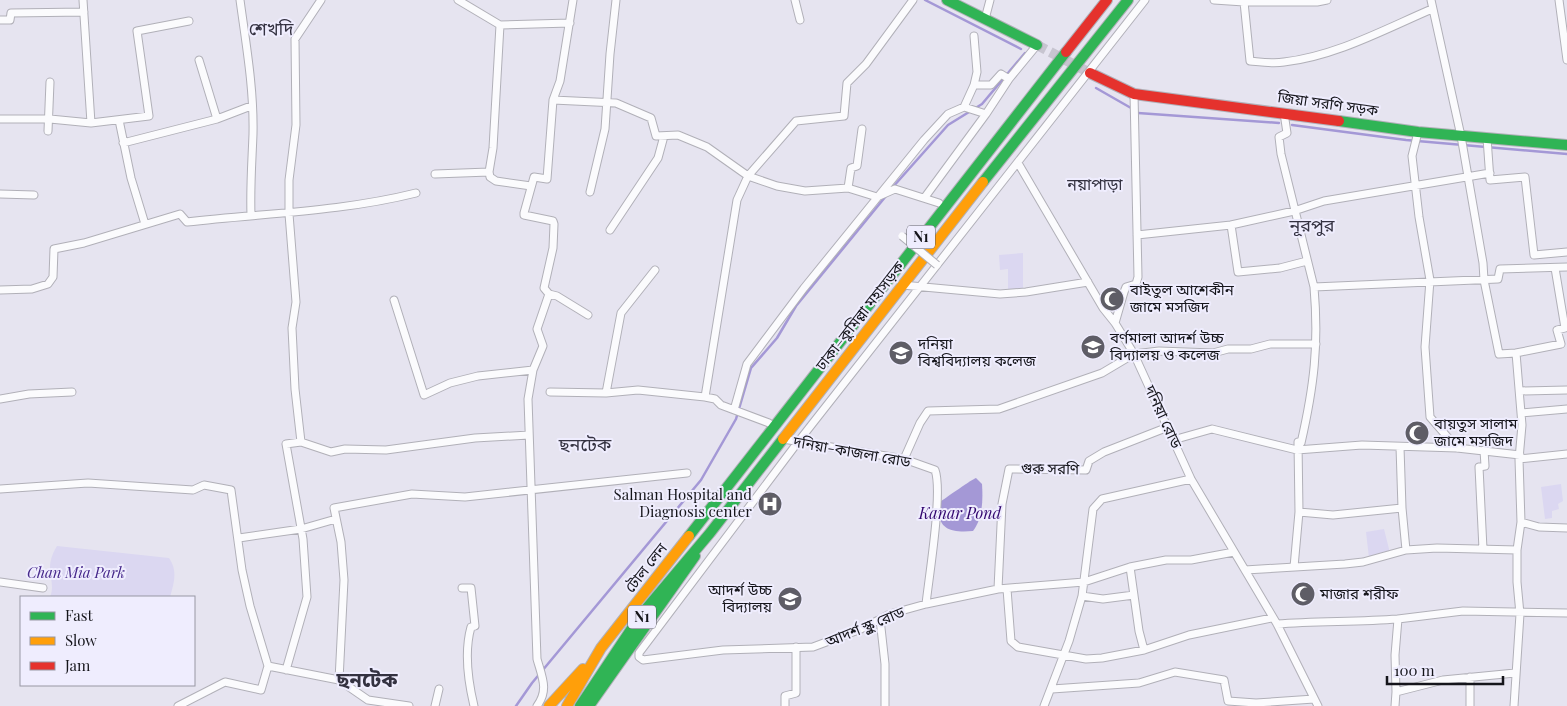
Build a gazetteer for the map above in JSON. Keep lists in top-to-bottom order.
{
  "streets": {
    "main road": [
      "জিয়া সরণি সড়ক",
      "N1",
      "ঢাকা–কুমিল্লা মহাসড়ক",
      "টোল লেন"
    ],
    "street": [
      "দনিয়া রোড",
      "দনিয়া-কাজলা রোড",
      "গুরু সরণি",
      "আদর্শ স্কুল রোড"
    ]
  },
  "crossings": [
    ["ঢাকা–কুমিল্লা মহাসড়ক", "দনিয়া-কাজলা রোড"],
    ["ঢাকা–কুমিল্লা মহাসড়ক", "টোল লেন"],
    ["দনিয়া রোড", "গুরু সরণি"],
    ["দনিয়া রোড", "আদর্শ স্কুল রোড"],
    ["দনিয়া-কাজলা রোড", "আদর্শ স্কুল রোড"],
    ["গুরু সরণি", "আদর্শ স্কুল রোড"]
  ],
  "districts": [
    "শেখদি",
    "নয়াপাড়া",
    "নূরপুর",
    "ছনটেক",
    "ছনটেক"
  ],
  "water": ["Kanar Pond"],
  "parks": ["Chan Mia Park"],
  "places": {
    "mosque": ["বাইতুল আশেকীন জামে মসজিদ", "বায়তুস সালাম জামে মসজিদ", "মাজার শরীফ"],
    "school or university": ["বর্ণমালা আদর্শ উচ্চ বিদ্যালয় ও কলেজ", "দনিয়া বিশ্ববিদ্যালয় কলেজ", "আদর্শ উচ্চ বিদ্যালয়"],
    "hospital": ["Salman Hospital and Diagnosis center"]
  },
  "legend": ["Fast", "Slow", "Jam"],
  "scale_bar": "100 m"
}
